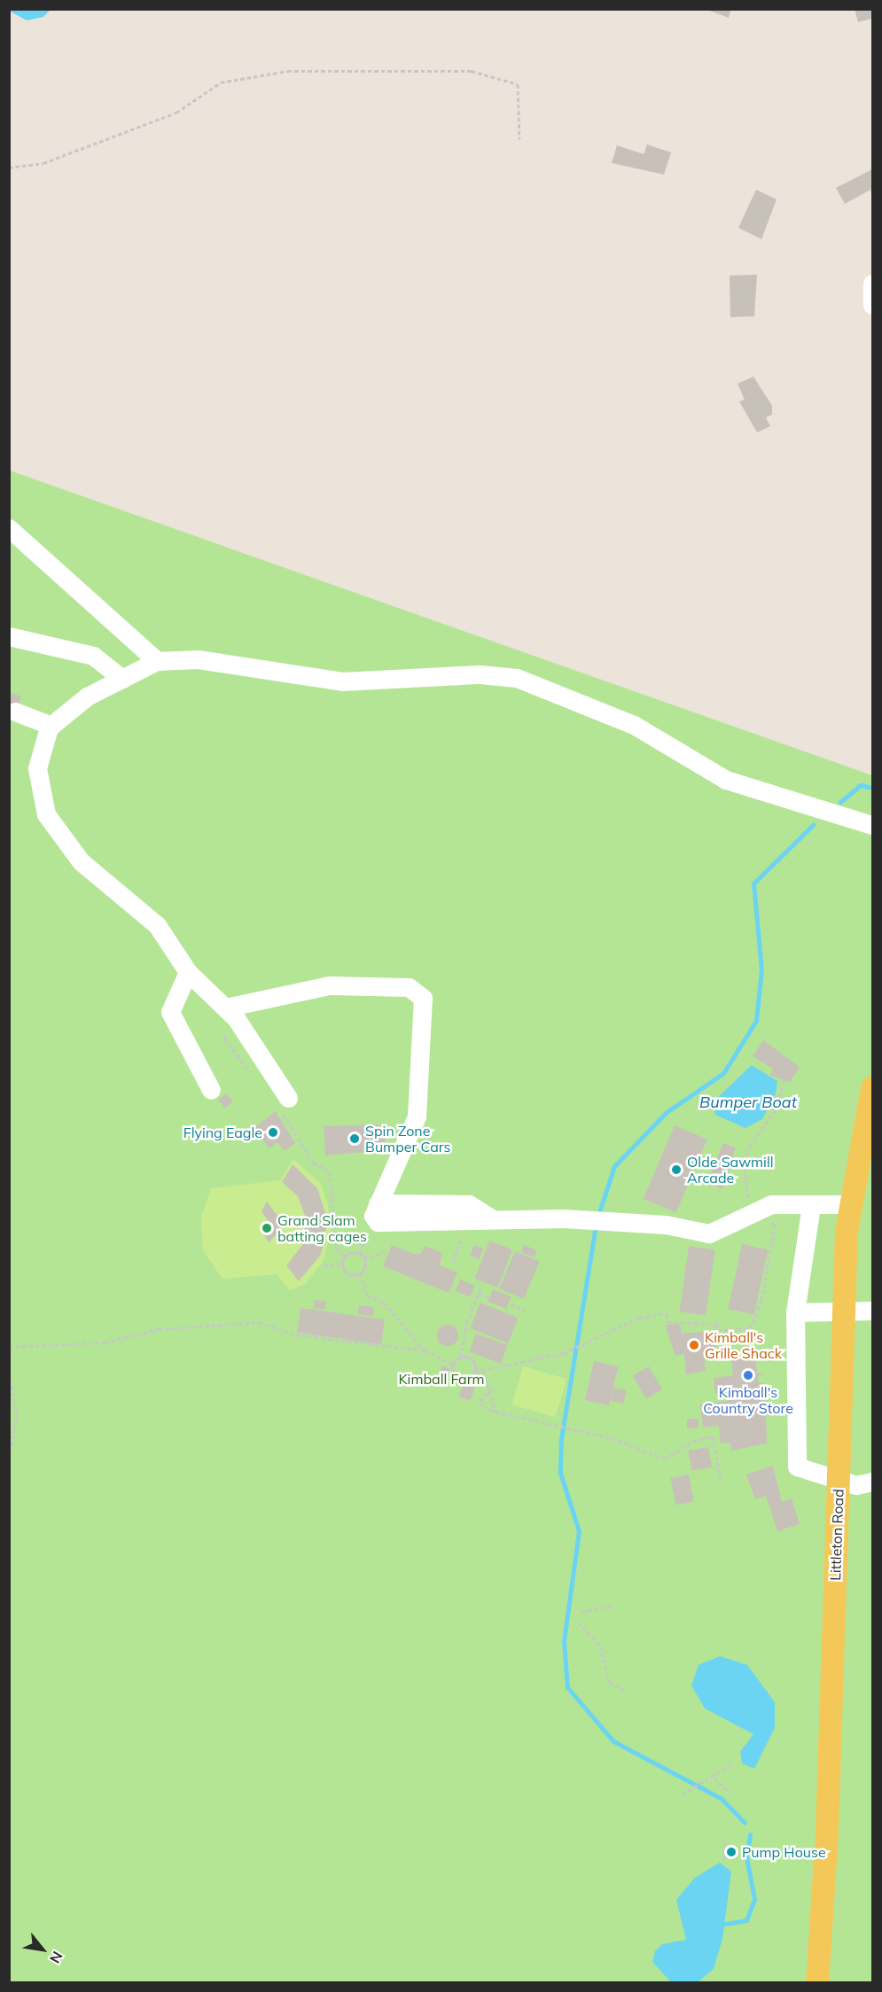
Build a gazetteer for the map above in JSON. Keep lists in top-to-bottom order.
{
  "streets": {
    "main road": ["Littleton Road"]
  },
  "water": ["Bumper Boat"],
  "parks": ["Kimball Farm"],
  "places": [
    "Flying Eagle",
    "Spin Zone Bumper Cars",
    "Olde Sawmill Arcade",
    "Grand Slam batting cages",
    "Kimball's Grille Shack",
    "Kimball's Country Store",
    "Pump House"
  ],
  "north": "bottom right"
}
